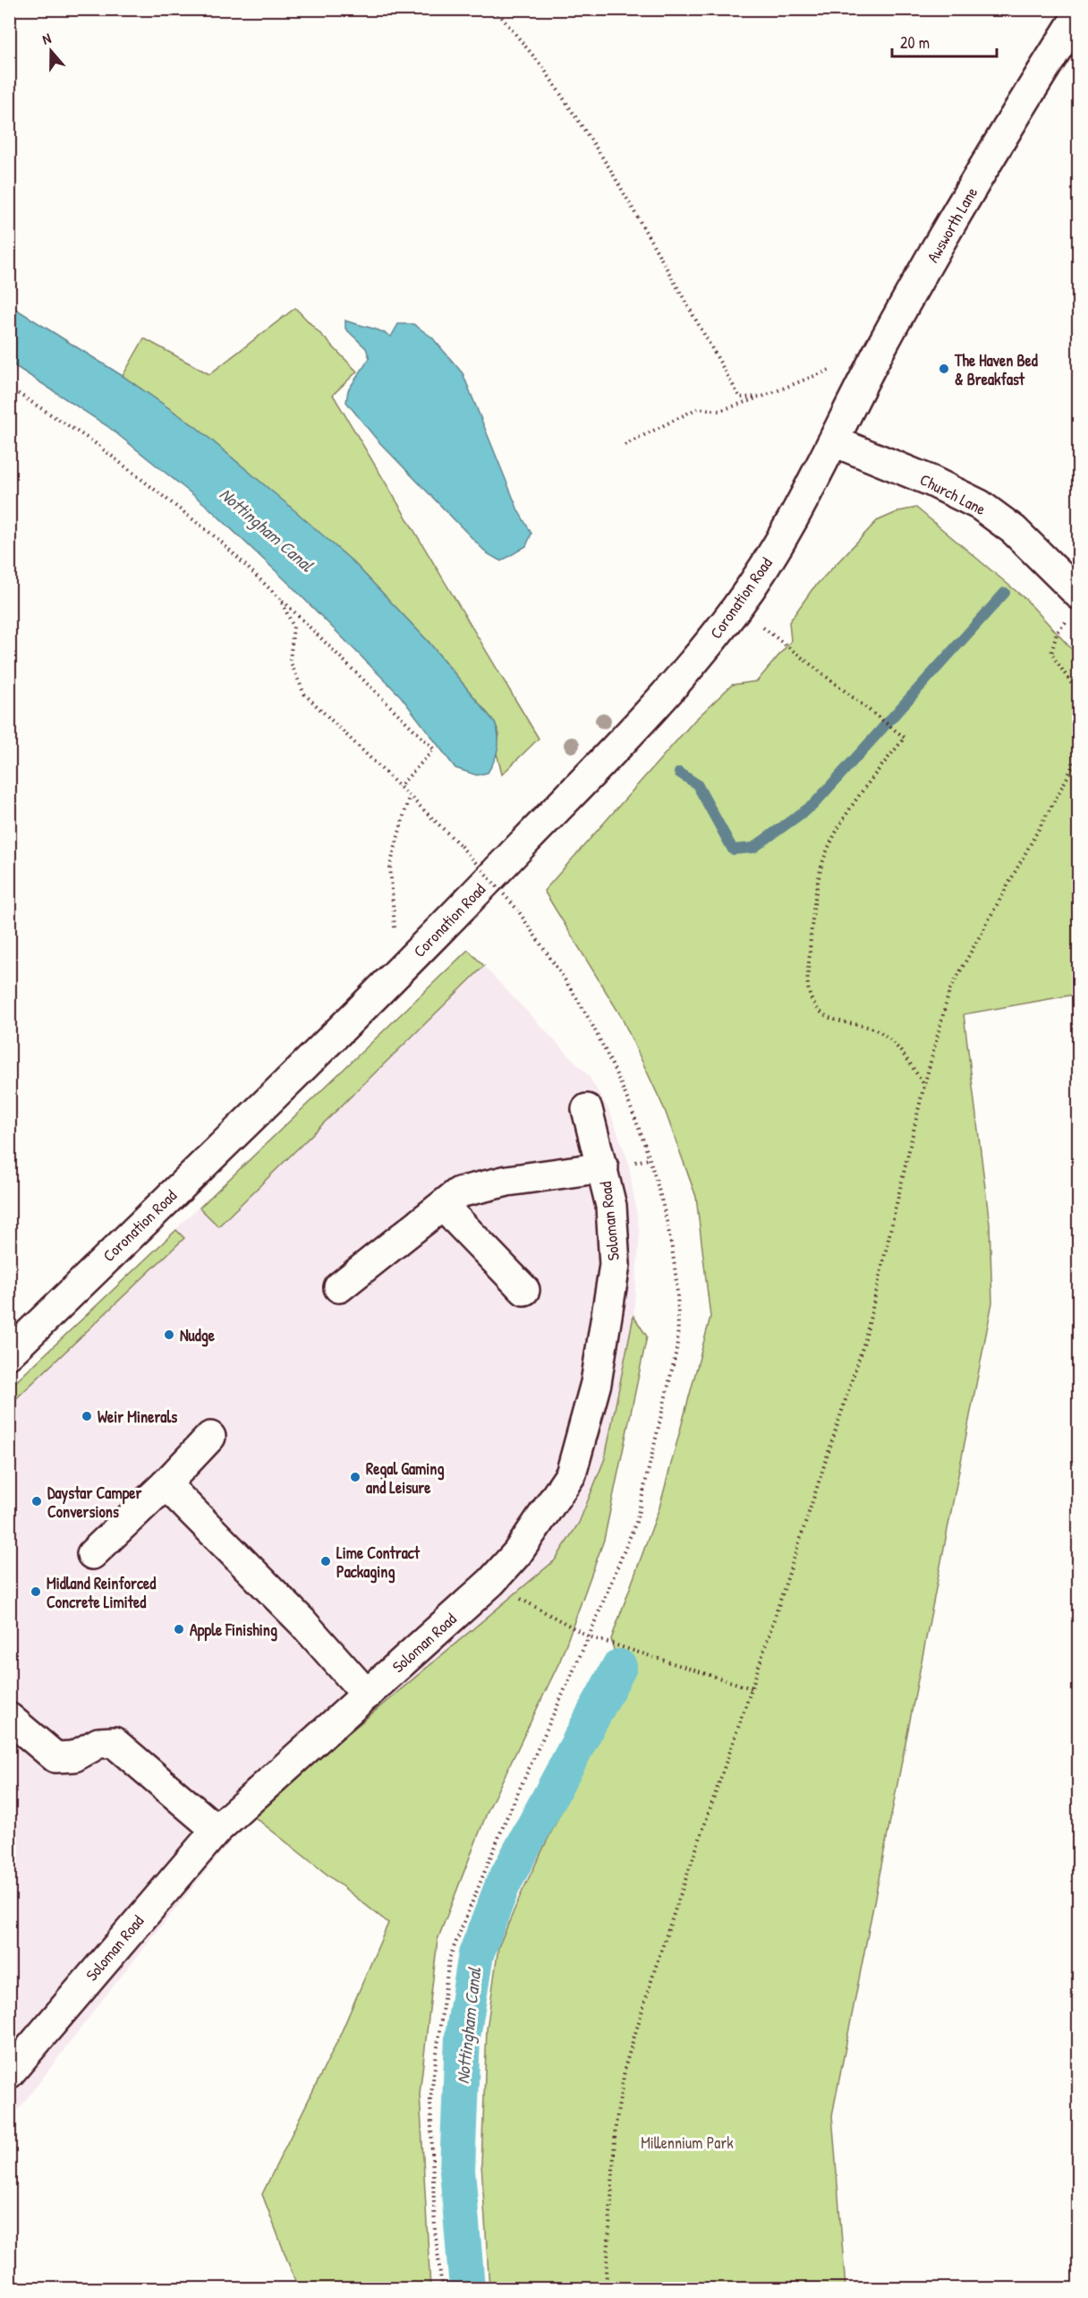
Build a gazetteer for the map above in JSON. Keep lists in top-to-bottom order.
{
  "streets": {
    "street": [
      "Awsworth Lane",
      "Church Lane",
      "Coronation Road",
      "Soloman Road"
    ]
  },
  "crossings": [
    ["Awsworth Lane", "Church Lane"],
    ["Awsworth Lane", "Coronation Road"],
    ["Church Lane", "Coronation Road"]
  ],
  "water": ["Nottingham Canal"],
  "parks": ["Millennium Park"],
  "places": [
    "The Haven Bed & Breakfast",
    "Nudge",
    "Weir Minerals",
    "Regal Gaming and Leisure",
    "Daystar Camper Conversions",
    "Lime Contract Packaging",
    "Midland Reinforced Concrete Limited",
    "Apple Finishing"
  ],
  "scale_bar": "20 m",
  "north": "top"
}
